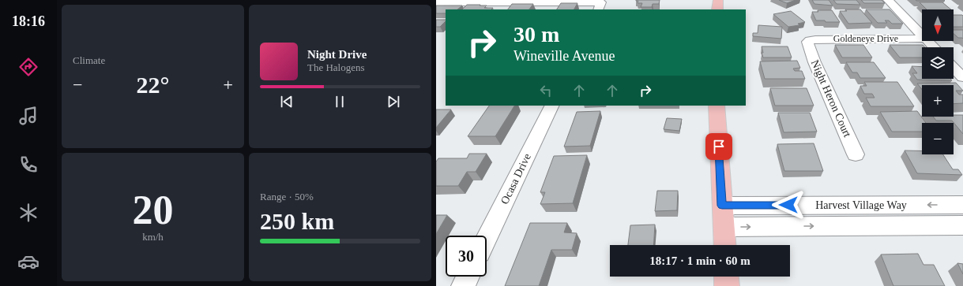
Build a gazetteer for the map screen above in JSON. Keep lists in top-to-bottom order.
{
  "streets": {
    "street": [
      "Goldeneye Drive",
      "Night Heron Court",
      "Ocasa Drive",
      "Harvest Village Way"
    ]
  },
  "crossings": [
    ["Goldeneye Drive", "Night Heron Court"]
  ],
  "north": "bottom",
  "page": {
    "tabs": "18:16",
    "tile": [
      "Climate",
      ["20", "km/h"],
      ["Range · 50%", "250 km"]
    ],
    "map_buttons": ["+", "−"],
    "turn": ["30 m", "Wineville Avenue"],
    "song": ["Night Drive", "The Halogens"],
    "heat": ["−", "22°", "+"],
    "limit": "30",
    "trip": "18:17 · 1 min · 60 m"
  }
}
